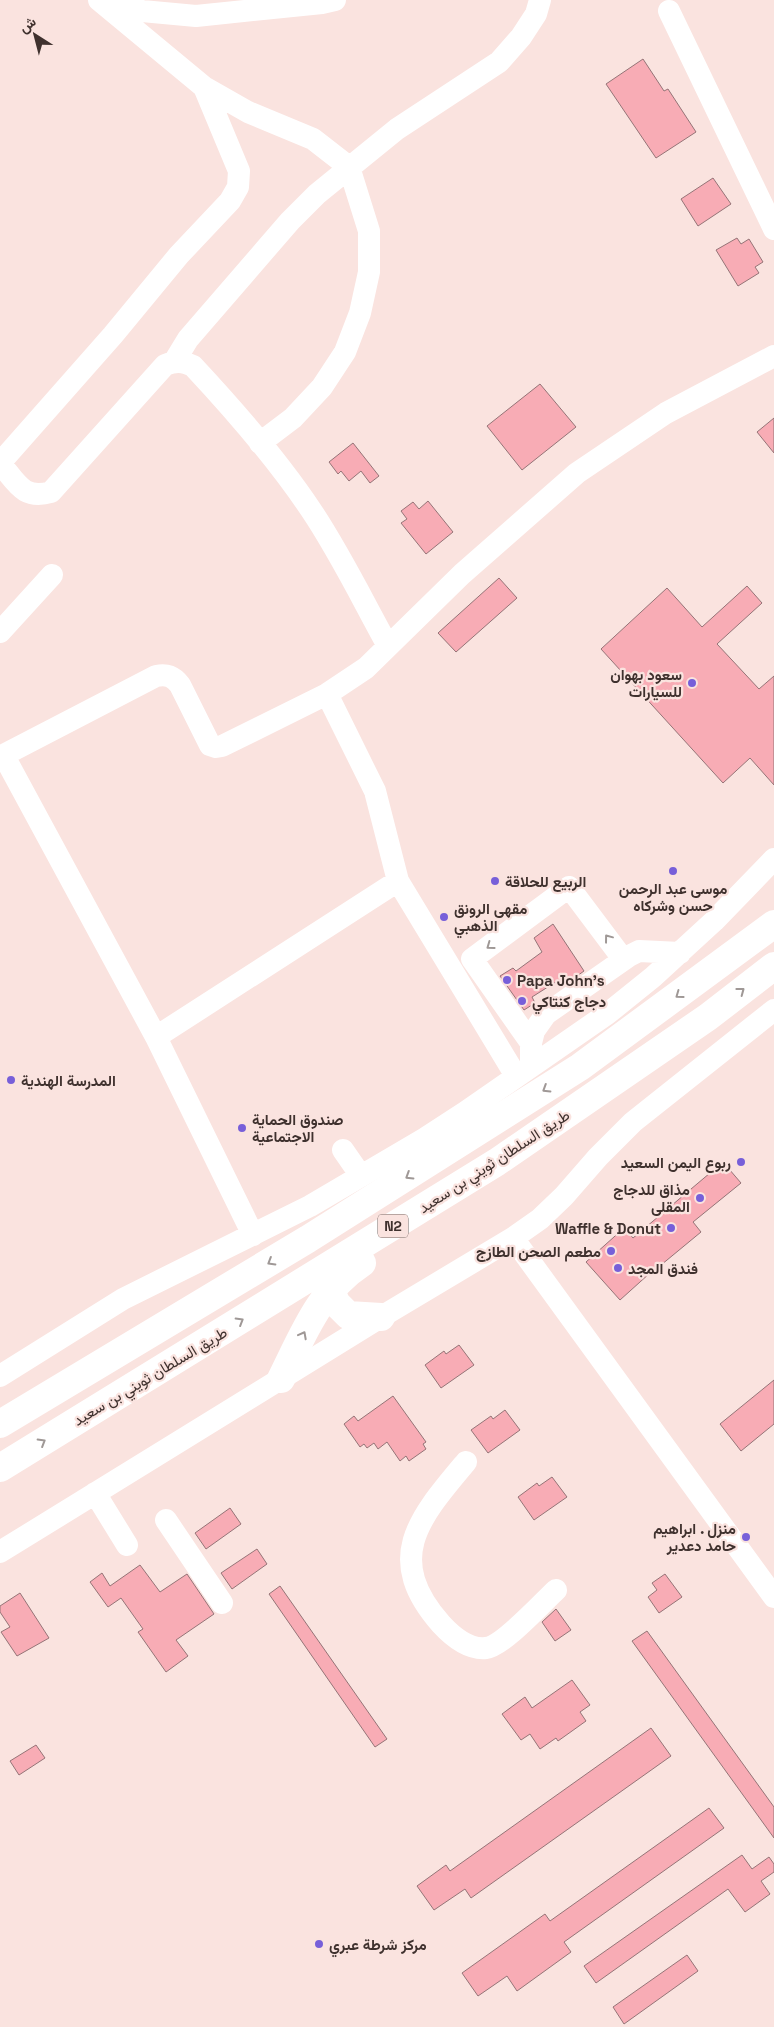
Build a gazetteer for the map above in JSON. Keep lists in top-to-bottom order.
{
  "streets": {
    "highway": ["طريق السلطان ثويني بن سعيد", "N2"]
  },
  "places": [
    "سعود بهوان للسيارات",
    "موسى عبد الرحمن حسن وشركاه",
    "الربيع للحلاقة",
    "مقهى الرونق الذهبي",
    "Papa John's",
    "دجاج كنتاكي",
    "المدرسة الهندية",
    "صندوق الحماية الاجتماعية",
    "ربوع اليمن السعيد",
    "مذاق للدجاج المقلى",
    "Waffle & Donut",
    "مطعم الصحن الطازج",
    "فندق المجد",
    "منزل . ابراهيم حامد دعدير",
    "مركز شرطة عبري"
  ],
  "north": "top left"
}
